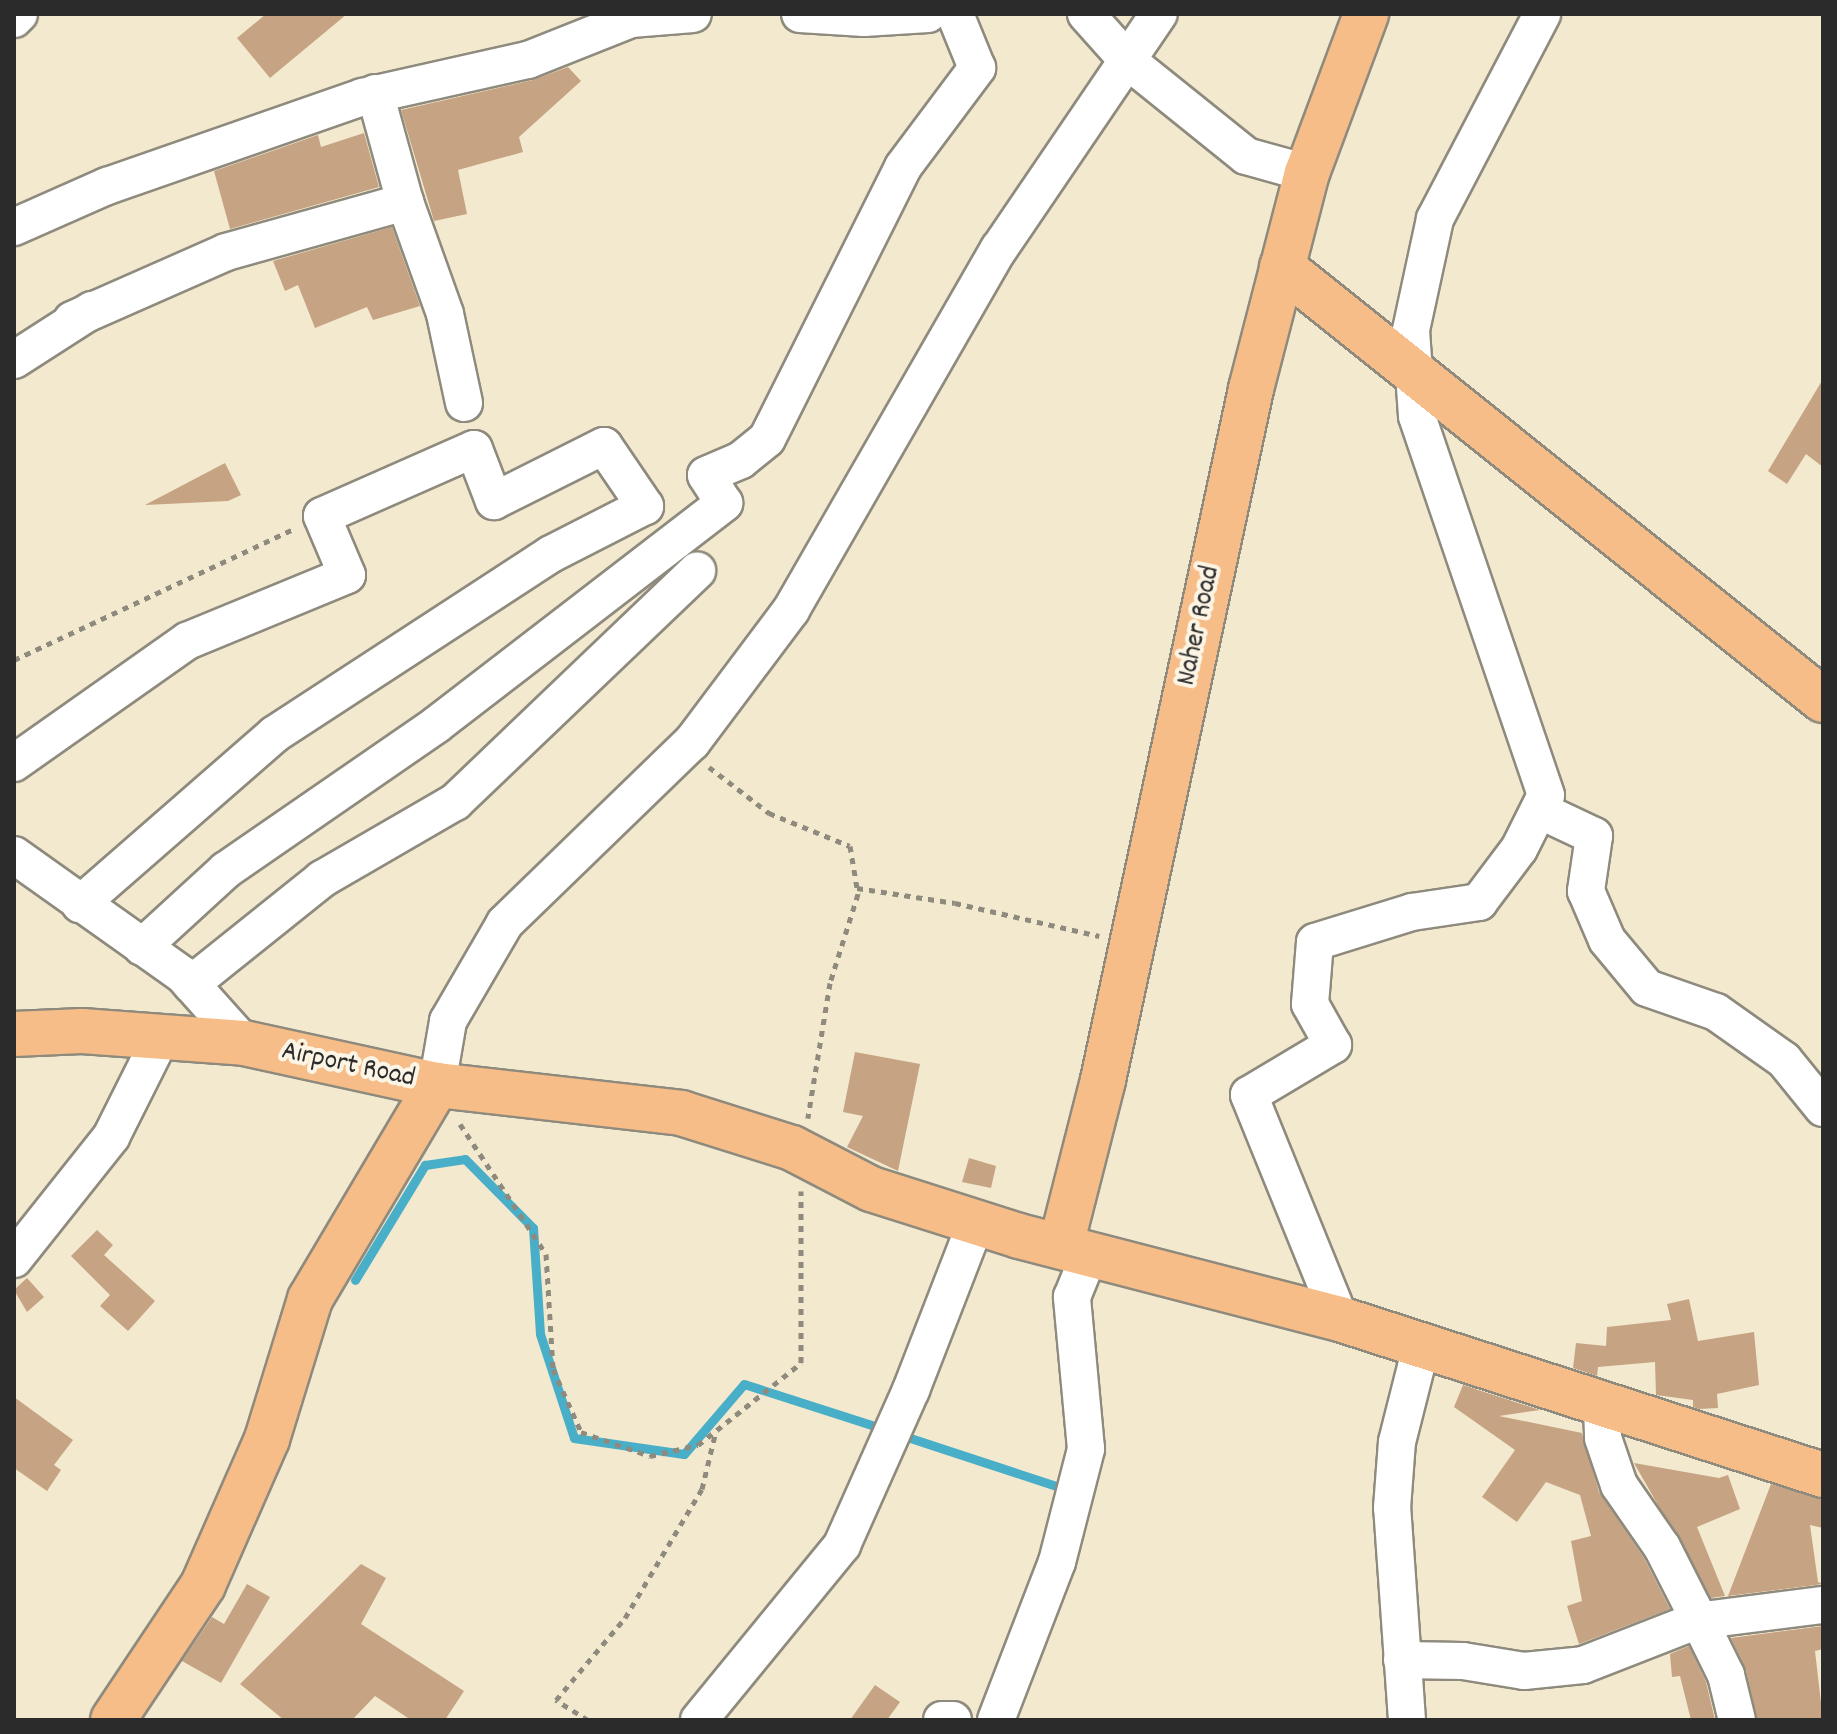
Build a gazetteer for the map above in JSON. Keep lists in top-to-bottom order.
{
  "streets": {
    "main road": ["Naher Road", "Airport Road"]
  },
  "crossings": [
    ["Naher Road", "Airport Road"]
  ]
}
